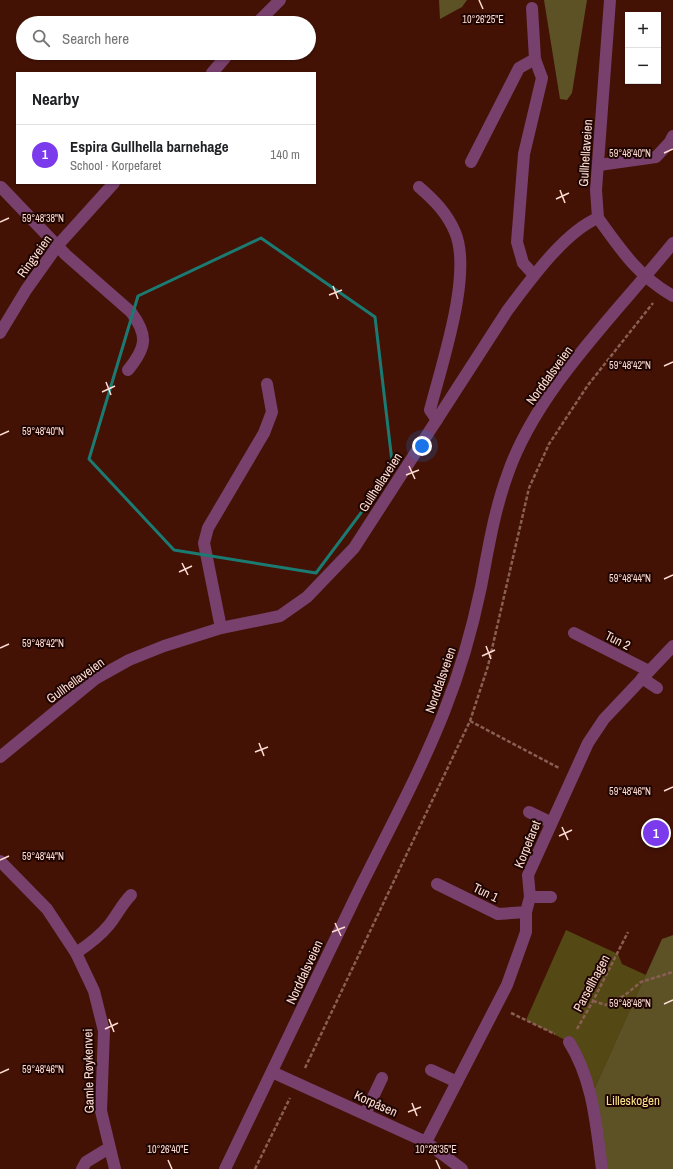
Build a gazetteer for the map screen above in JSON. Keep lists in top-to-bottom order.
{
  "streets": {
    "street": [
      "Gullhellaveien",
      "Ringveien",
      "Norddalsveien",
      "Tun 2",
      "Korpefaret",
      "Tun 1",
      "Gamle Røykenvei",
      "Korpåsen"
    ],
    "path": ["Parsellhagen"]
  },
  "crossings": [
    ["Norddalsveien", "Korpåsen"],
    ["Tun 2", "Korpefaret"],
    ["Korpefaret", "Tun 1"],
    ["Korpefaret", "Korpåsen"]
  ],
  "parks": ["Lilleskogen"],
  "page": {
    "map_buttons": ["+", "−"],
    "search": "Search here",
    "heading": "Nearby",
    "list": [
      {
        "mark": "1",
        "name": "Espira Gullhella barnehage",
        "note": "School · Korpefaret",
        "value": "140 m"
      }
    ],
    "pins": "1"
  },
  "coordinates": [
    "10°26'25\"E",
    "59°48'40\"N",
    "59°48'38\"N",
    "59°48'42\"N",
    "59°48'44\"N",
    "59°48'46\"N",
    "59°48'48\"N",
    "10°26'40\"E",
    "10°26'35\"E"
  ]
}
